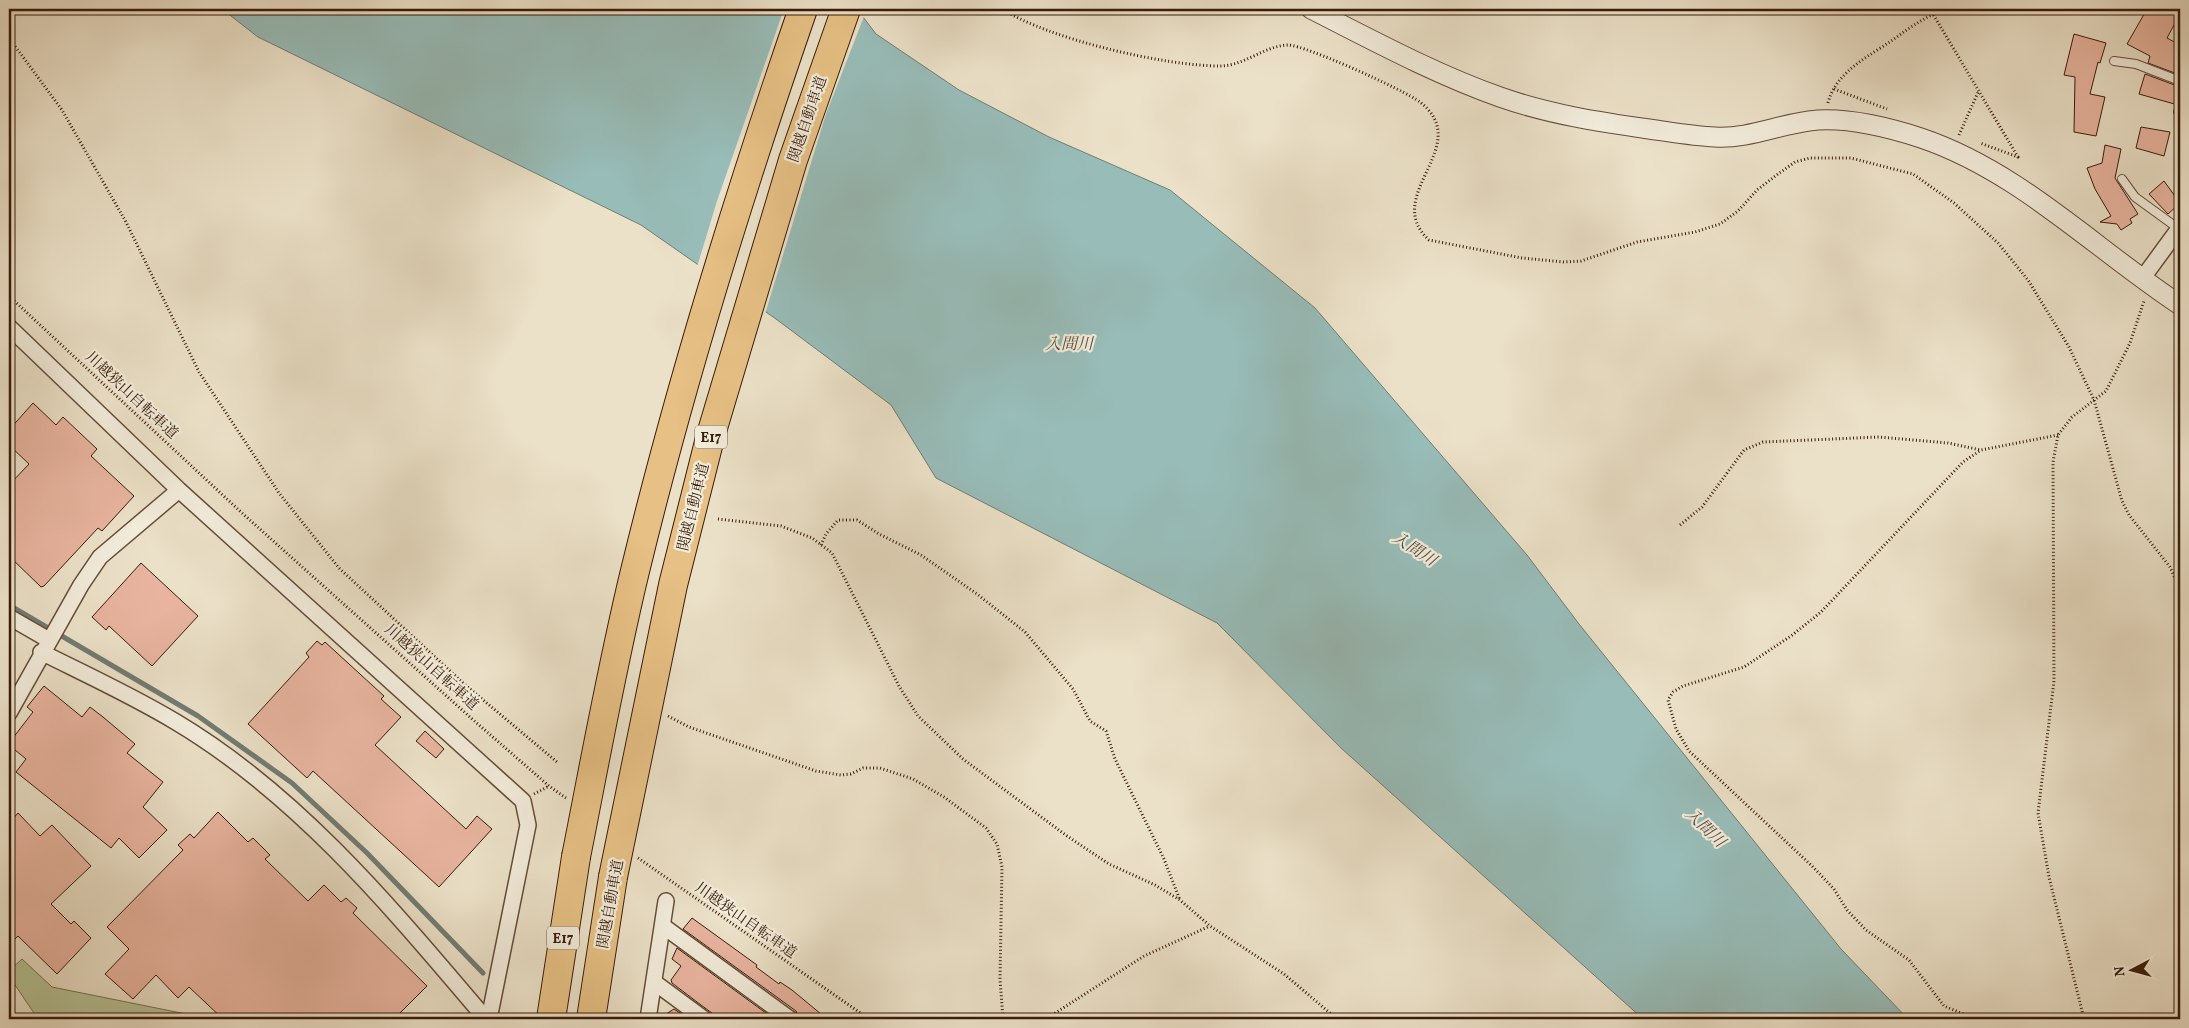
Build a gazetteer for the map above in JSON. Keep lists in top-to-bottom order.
{
  "streets": {
    "highway": ["関越自動車道", "E17"],
    "path": ["川越狭山自転車道"]
  },
  "water": ["入間川"],
  "north": "left"
}
